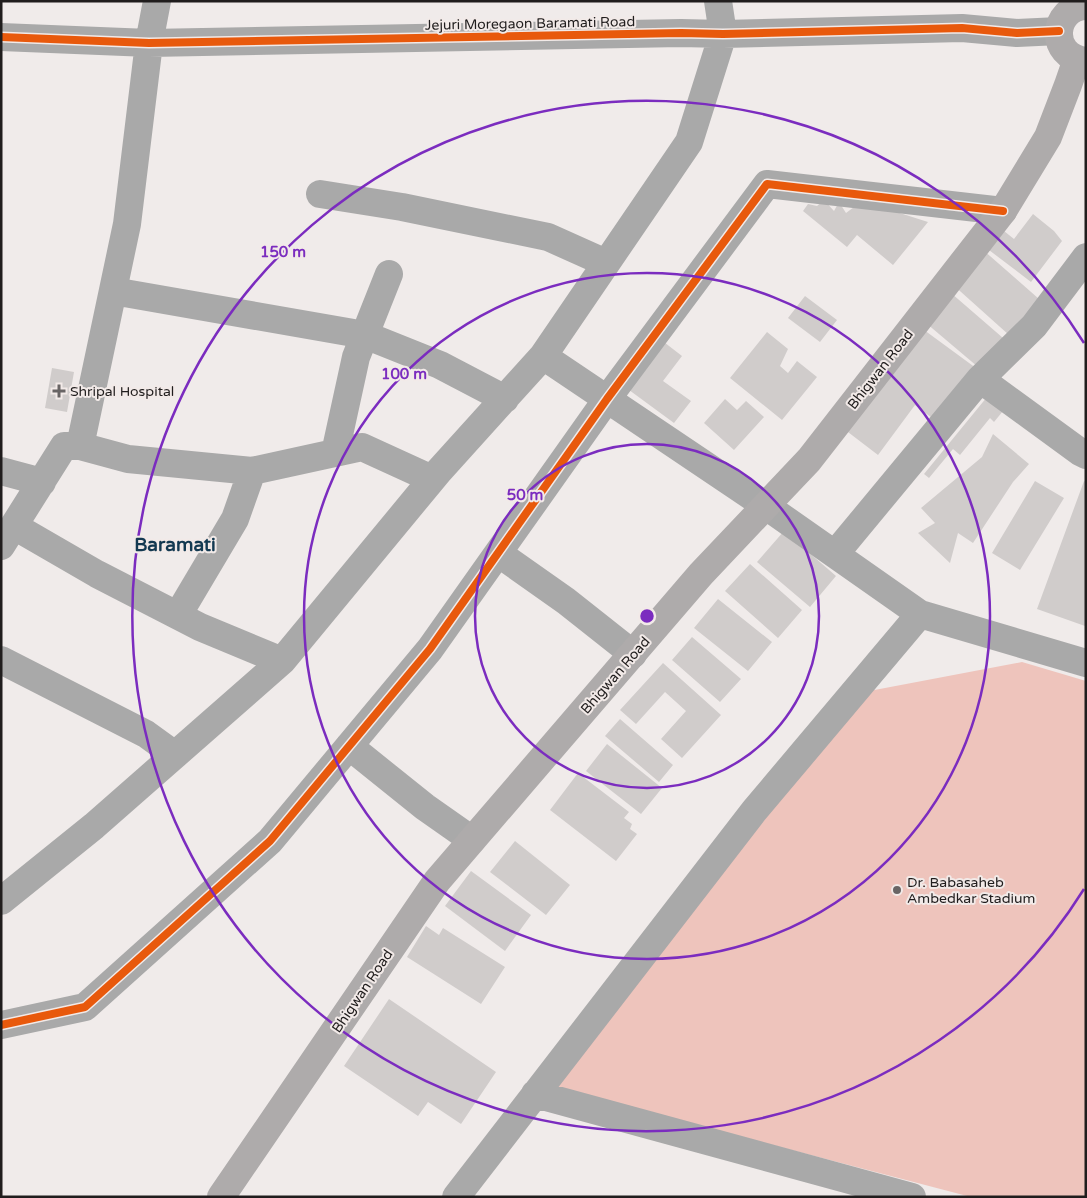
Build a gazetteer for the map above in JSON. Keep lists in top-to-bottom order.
{
  "streets": {
    "main road": ["Bhigwan Road"],
    "street": ["Jejuri Moregaon Baramati Road"]
  },
  "districts": ["Baramati"],
  "places": {
    "health": ["Shripal Hospital"],
    "other": ["Dr. Babasaheb Ambedkar Stadium"]
  },
  "rings": ["150 m", "100 m", "50 m"]
}
